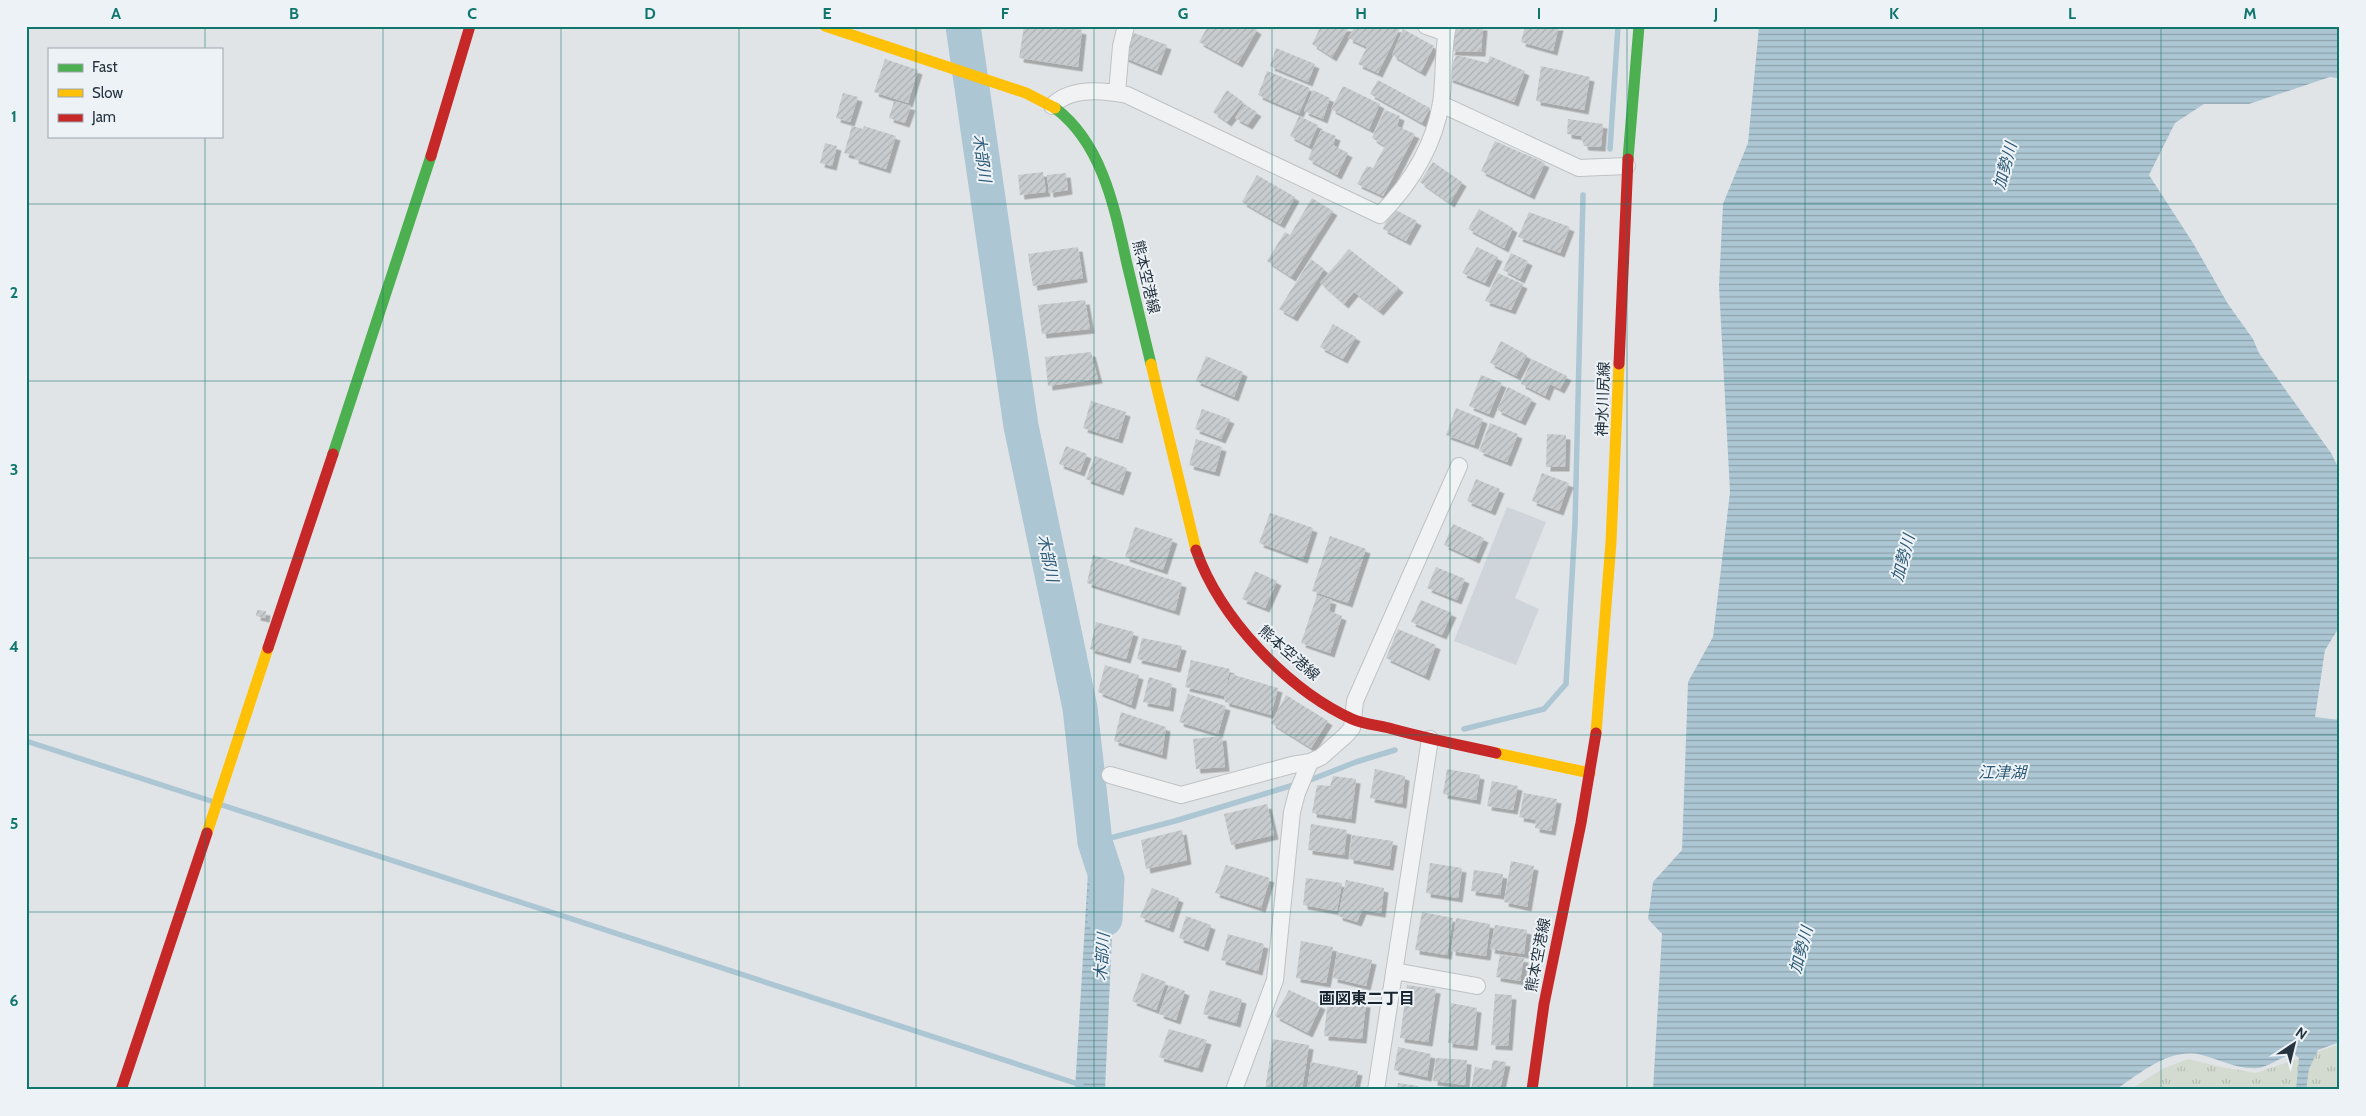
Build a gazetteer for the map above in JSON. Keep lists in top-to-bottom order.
{
  "streets": {
    "main road": ["熊本空港線", "神水川尻線"]
  },
  "crossings": [
    ["熊本空港線", "神水川尻線"]
  ],
  "districts": ["画図東二丁目"],
  "water": ["木部川", "加勢川", "江津湖"],
  "legend": ["Fast", "Slow", "Jam"],
  "north": "top right",
  "grid": {
    "columns": [
      "A",
      "B",
      "C",
      "D",
      "E",
      "F",
      "G",
      "H",
      "I",
      "J",
      "K",
      "L",
      "M"
    ],
    "rows": [
      "1",
      "2",
      "3",
      "4",
      "5",
      "6"
    ]
  }
}
